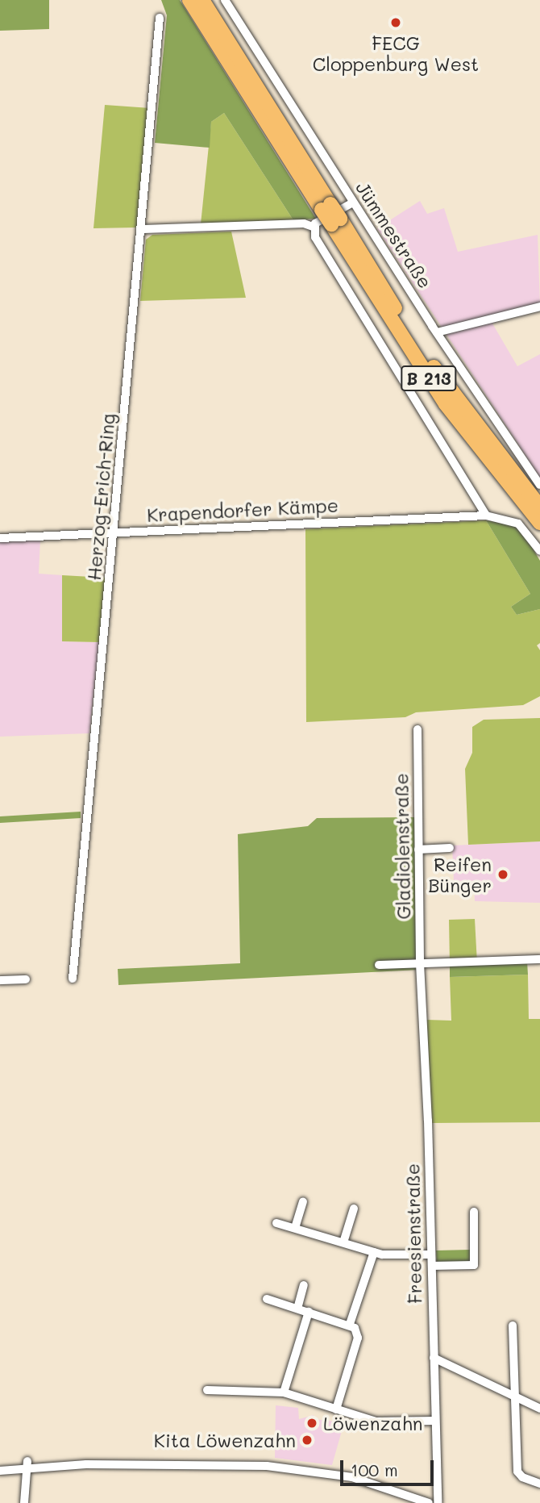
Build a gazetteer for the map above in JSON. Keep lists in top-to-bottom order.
{
  "streets": {
    "highway": ["B 213"],
    "street": [
      "Jümmestraße",
      "Herzog-Erich-Ring",
      "Krapendorfer Kämpe",
      "Gladiolenstraße",
      "Freesienstraße"
    ]
  },
  "crossings": [
    ["Herzog-Erich-Ring", "Krapendorfer Kämpe"],
    ["Gladiolenstraße", "Freesienstraße"]
  ],
  "places": [
    "FECG Cloppenburg West",
    "Reifen Bünger",
    "Löwenzahn",
    "Kita Löwenzahn"
  ],
  "scale_bar": "100 m"
}
